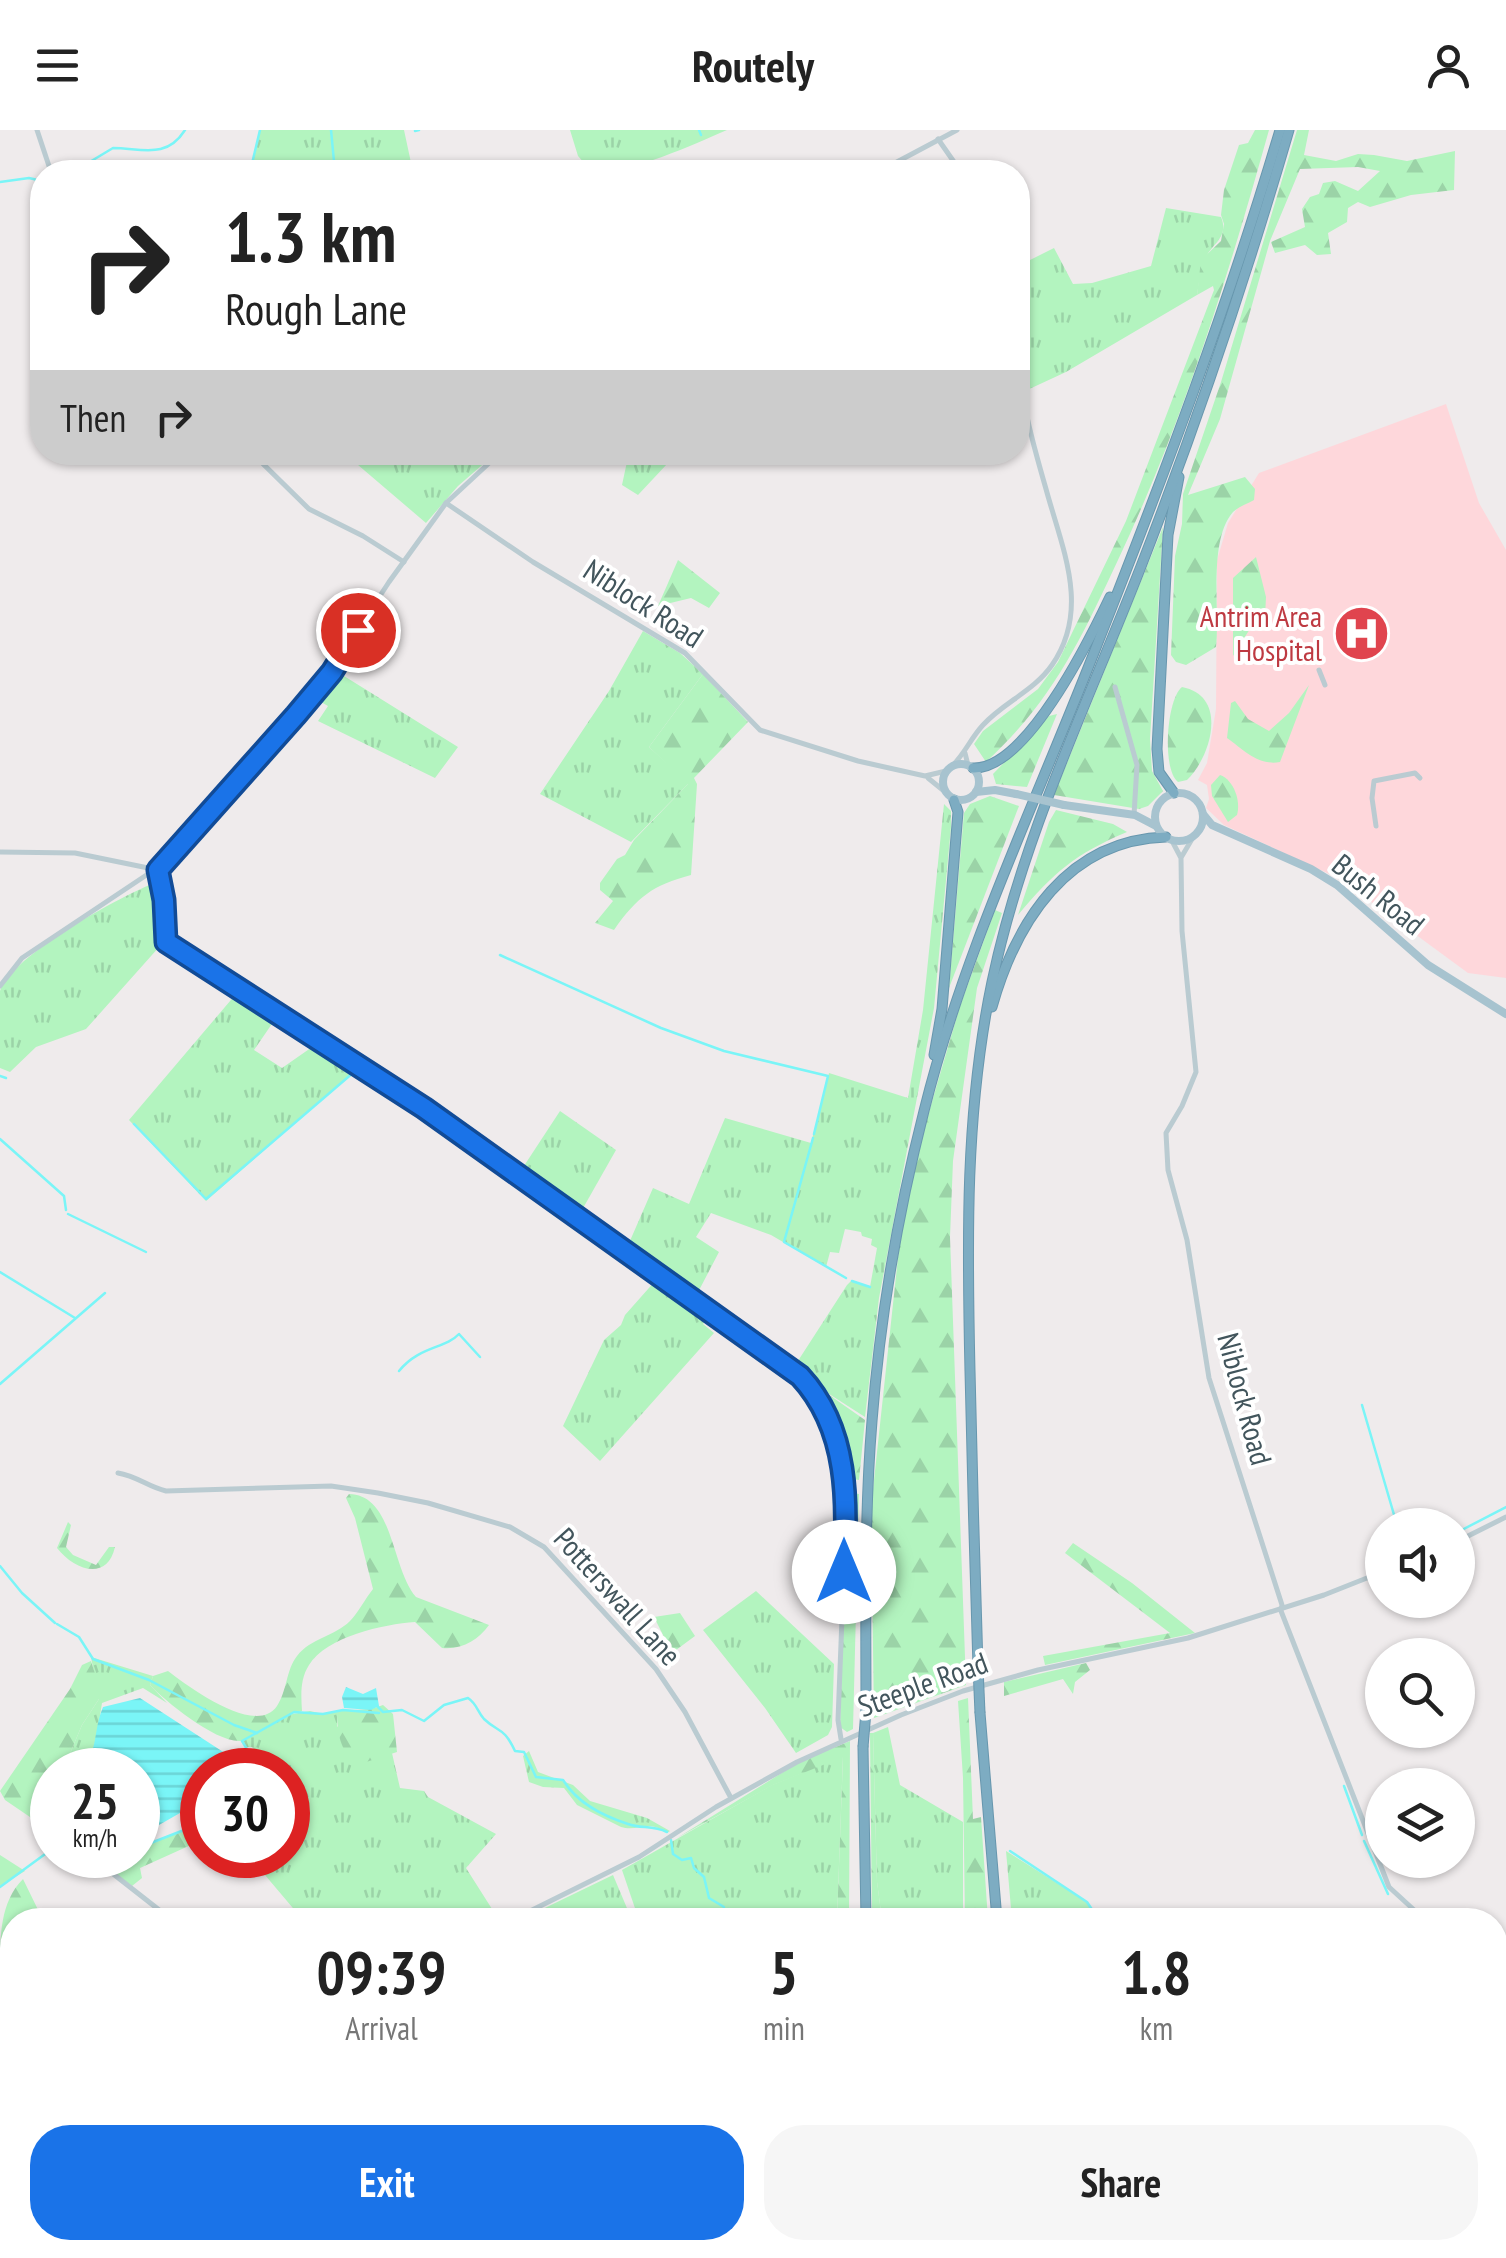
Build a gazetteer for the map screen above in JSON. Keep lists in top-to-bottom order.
{
  "streets": {
    "main road": ["Bush Road"],
    "street": ["Niblock Road", "Potterswall Lane", "Steeple Road"]
  },
  "crossings": [
    ["Niblock Road", "Bush Road"],
    ["Niblock Road", "Steeple Road"],
    ["Potterswall Lane", "Steeple Road"]
  ],
  "places": {
    "hospital": ["Antrim Area Hospital"]
  },
  "page": {
    "header": "Routely",
    "turn": ["1.3 km", "Rough Lane"],
    "then": "Then",
    "speed": "25 km/h",
    "limit": "30",
    "eta": [
      "09:39",
      "Arrival",
      "5",
      "min",
      "1.8",
      "km"
    ],
    "buttons": ["Exit", "Share"]
  }
}
